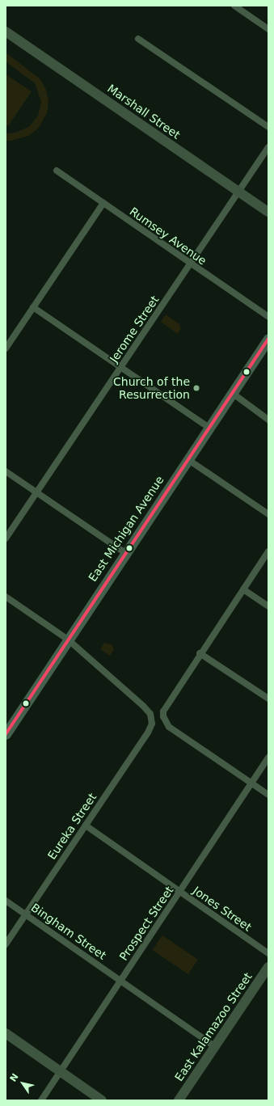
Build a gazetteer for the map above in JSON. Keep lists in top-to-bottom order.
{
  "streets": {
    "main road": ["East Michigan Avenue"],
    "street": [
      "Marshall Street",
      "Rumsey Avenue",
      "Jerome Street",
      "Eureka Street",
      "Jones Street",
      "Prospect Street",
      "Bingham Street",
      "East Kalamazoo Street"
    ]
  },
  "crossings": [
    ["Marshall Street", "Jerome Street"],
    ["Rumsey Avenue", "Jerome Street"],
    ["East Michigan Avenue", "Eureka Street"],
    ["Eureka Street", "Jones Street"],
    ["Eureka Street", "Bingham Street"],
    ["Jones Street", "Prospect Street"],
    ["Prospect Street", "Bingham Street"],
    ["Bingham Street", "East Kalamazoo Street"]
  ],
  "places": ["Church of the Resurrection"],
  "north": "top left"
}
